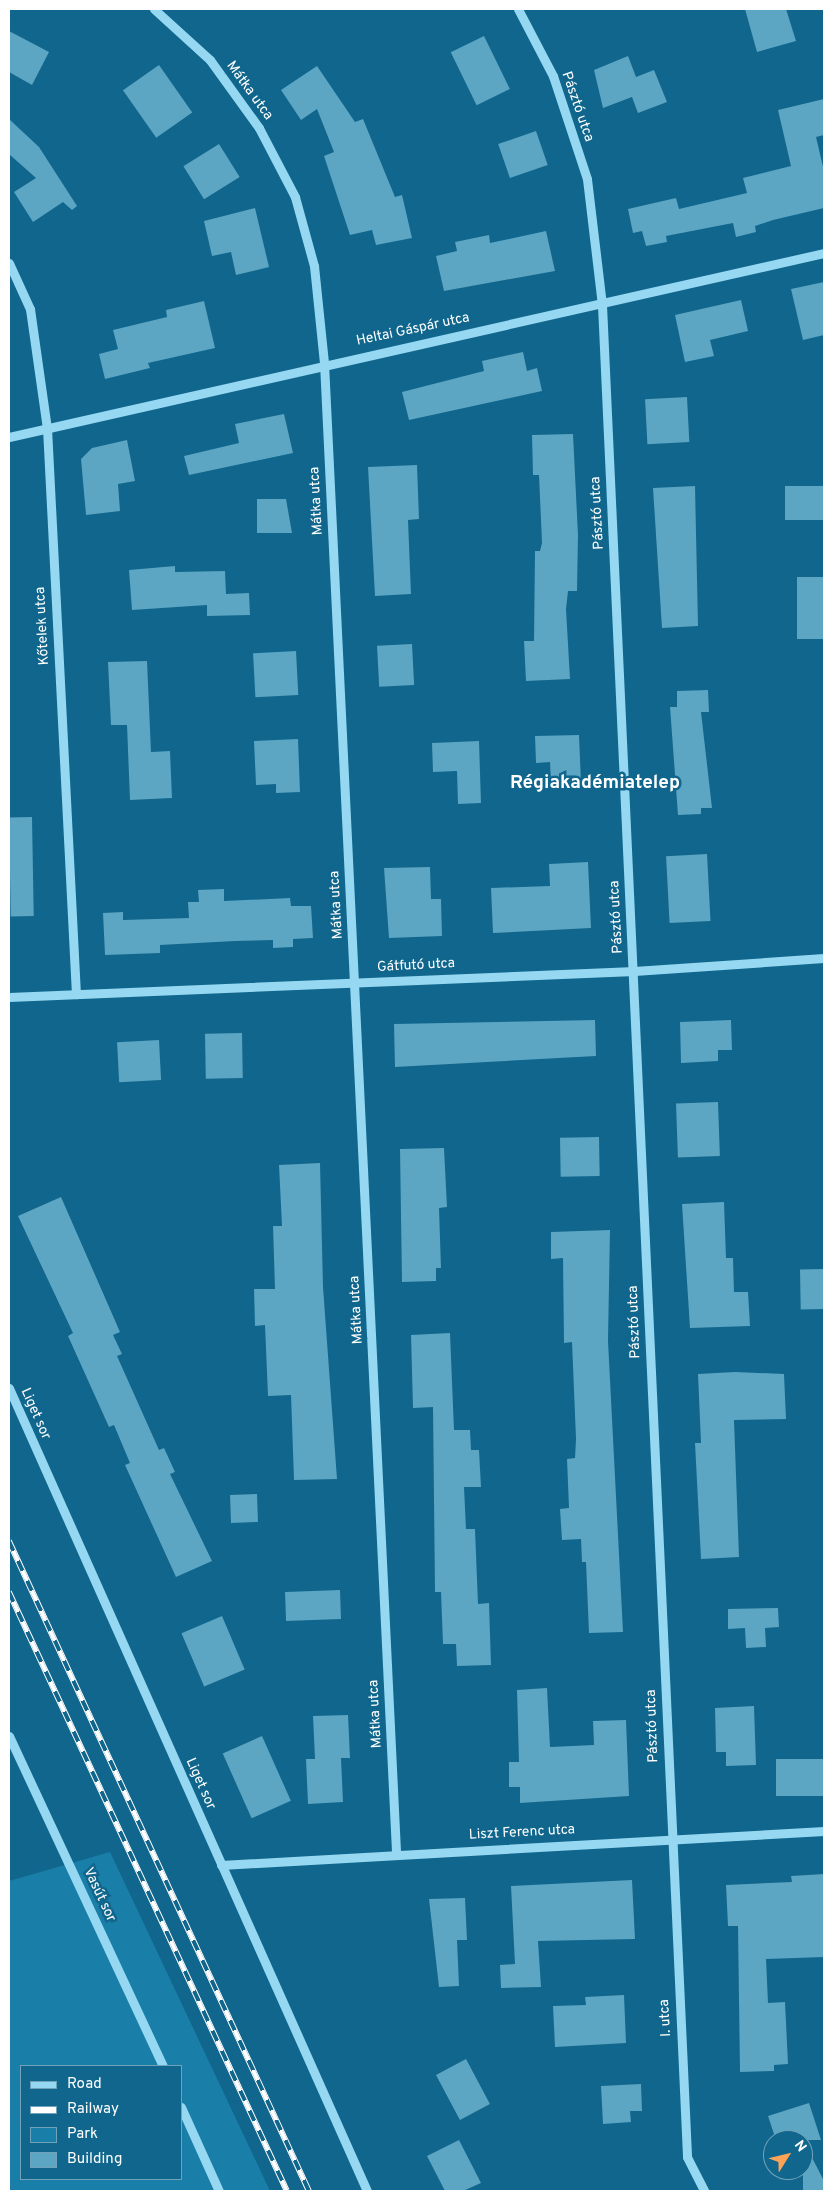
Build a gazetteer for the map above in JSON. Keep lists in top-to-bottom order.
{
  "streets": {
    "street": [
      "Mátka utca",
      "Pásztó utca",
      "Heltai Gáspár utca",
      "Kőtelek utca",
      "Gátfutó utca",
      "Liget sor",
      "Liszt Ferenc utca",
      "Vasút sor",
      "I. utca"
    ]
  },
  "crossings": [
    ["Mátka utca", "Heltai Gáspár utca"],
    ["Mátka utca", "Gátfutó utca"],
    ["Mátka utca", "Liszt Ferenc utca"],
    ["Pásztó utca", "Heltai Gáspár utca"],
    ["Pásztó utca", "Gátfutó utca"],
    ["Pásztó utca", "Liszt Ferenc utca"],
    ["Pásztó utca", "I. utca"],
    ["Heltai Gáspár utca", "Kőtelek utca"],
    ["Kőtelek utca", "Gátfutó utca"],
    ["Liget sor", "Liszt Ferenc utca"],
    ["Liszt Ferenc utca", "I. utca"]
  ],
  "districts": ["Régiakadémiatelep"],
  "legend": [
    "Road",
    "Railway",
    "Park",
    "Building"
  ],
  "north": "top right"
}
